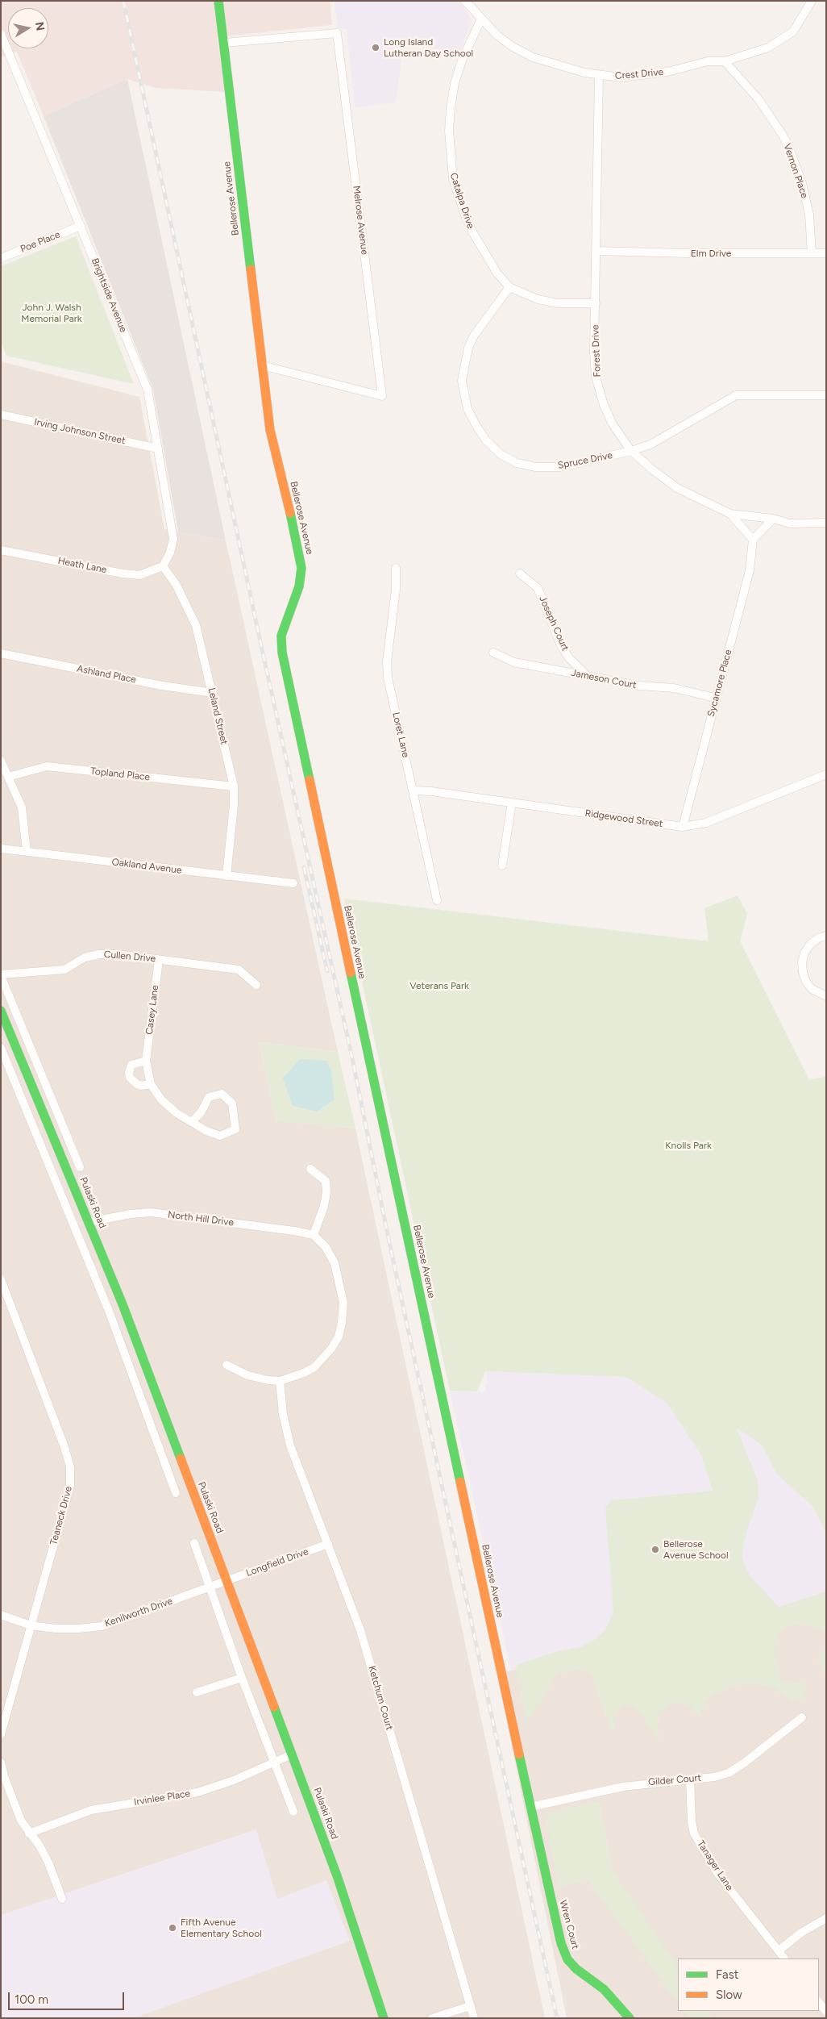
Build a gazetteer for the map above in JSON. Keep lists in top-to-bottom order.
{
  "streets": {
    "street": [
      "Crest Drive",
      "Vernon Place",
      "Bellerose Avenue",
      "Catalpa Drive",
      "Melrose Avenue",
      "Poe Place",
      "Elm Drive",
      "Brightside Avenue",
      "Forest Drive",
      "Irving Johnson Street",
      "Spruce Drive",
      "Heath Lane",
      "Joseph Court",
      "Ashland Place",
      "Jameson Court",
      "Sycamore Place",
      "Leland Street",
      "Loret Lane",
      "Topland Place",
      "Ridgewood Street",
      "Oakland Avenue",
      "Cullen Drive",
      "Casey Lane",
      "Pulaski Road",
      "North Hill Drive",
      "Teaneck Drive",
      "Longfield Drive",
      "Kenilworth Drive",
      "Ketchum Court",
      "Gilder Court",
      "Irvinlee Place",
      "Tanager Lane",
      "Wren Court"
    ]
  },
  "crossings": [
    ["Crest Drive", "Vernon Place"],
    ["Crest Drive", "Catalpa Drive"],
    ["Crest Drive", "Forest Drive"],
    ["Vernon Place", "Elm Drive"],
    ["Bellerose Avenue", "Melrose Avenue"],
    ["Bellerose Avenue", "Gilder Court"],
    ["Bellerose Avenue", "Wren Court"],
    ["Catalpa Drive", "Forest Drive"],
    ["Catalpa Drive", "Spruce Drive"],
    ["Poe Place", "Brightside Avenue"],
    ["Elm Drive", "Forest Drive"],
    ["Brightside Avenue", "Irving Johnson Street"],
    ["Brightside Avenue", "Heath Lane"],
    ["Brightside Avenue", "Leland Street"],
    ["Forest Drive", "Spruce Drive"],
    ["Heath Lane", "Leland Street"],
    ["Joseph Court", "Jameson Court"],
    ["Ashland Place", "Leland Street"],
    ["Jameson Court", "Sycamore Place"],
    ["Sycamore Place", "Ridgewood Street"],
    ["Leland Street", "Topland Place"],
    ["Leland Street", "Oakland Avenue"],
    ["Loret Lane", "Ridgewood Street"],
    ["Cullen Drive", "Casey Lane"],
    ["Pulaski Road", "North Hill Drive"],
    ["Pulaski Road", "Longfield Drive"],
    ["Pulaski Road", "Kenilworth Drive"],
    ["Pulaski Road", "Irvinlee Place"],
    ["Teaneck Drive", "Kenilworth Drive"],
    ["Longfield Drive", "Kenilworth Drive"],
    ["Longfield Drive", "Ketchum Court"],
    ["Gilder Court", "Tanager Lane"]
  ],
  "parks": ["John J. Walsh Memorial Park", "Veterans Park", "Knolls Park"],
  "places": ["Long Island Lutheran Day School", "Bellerose Avenue School", "Fifth Avenue Elementary School"],
  "legend": ["Fast", "Slow"],
  "scale_bar": "100 m",
  "north": "right"
}
